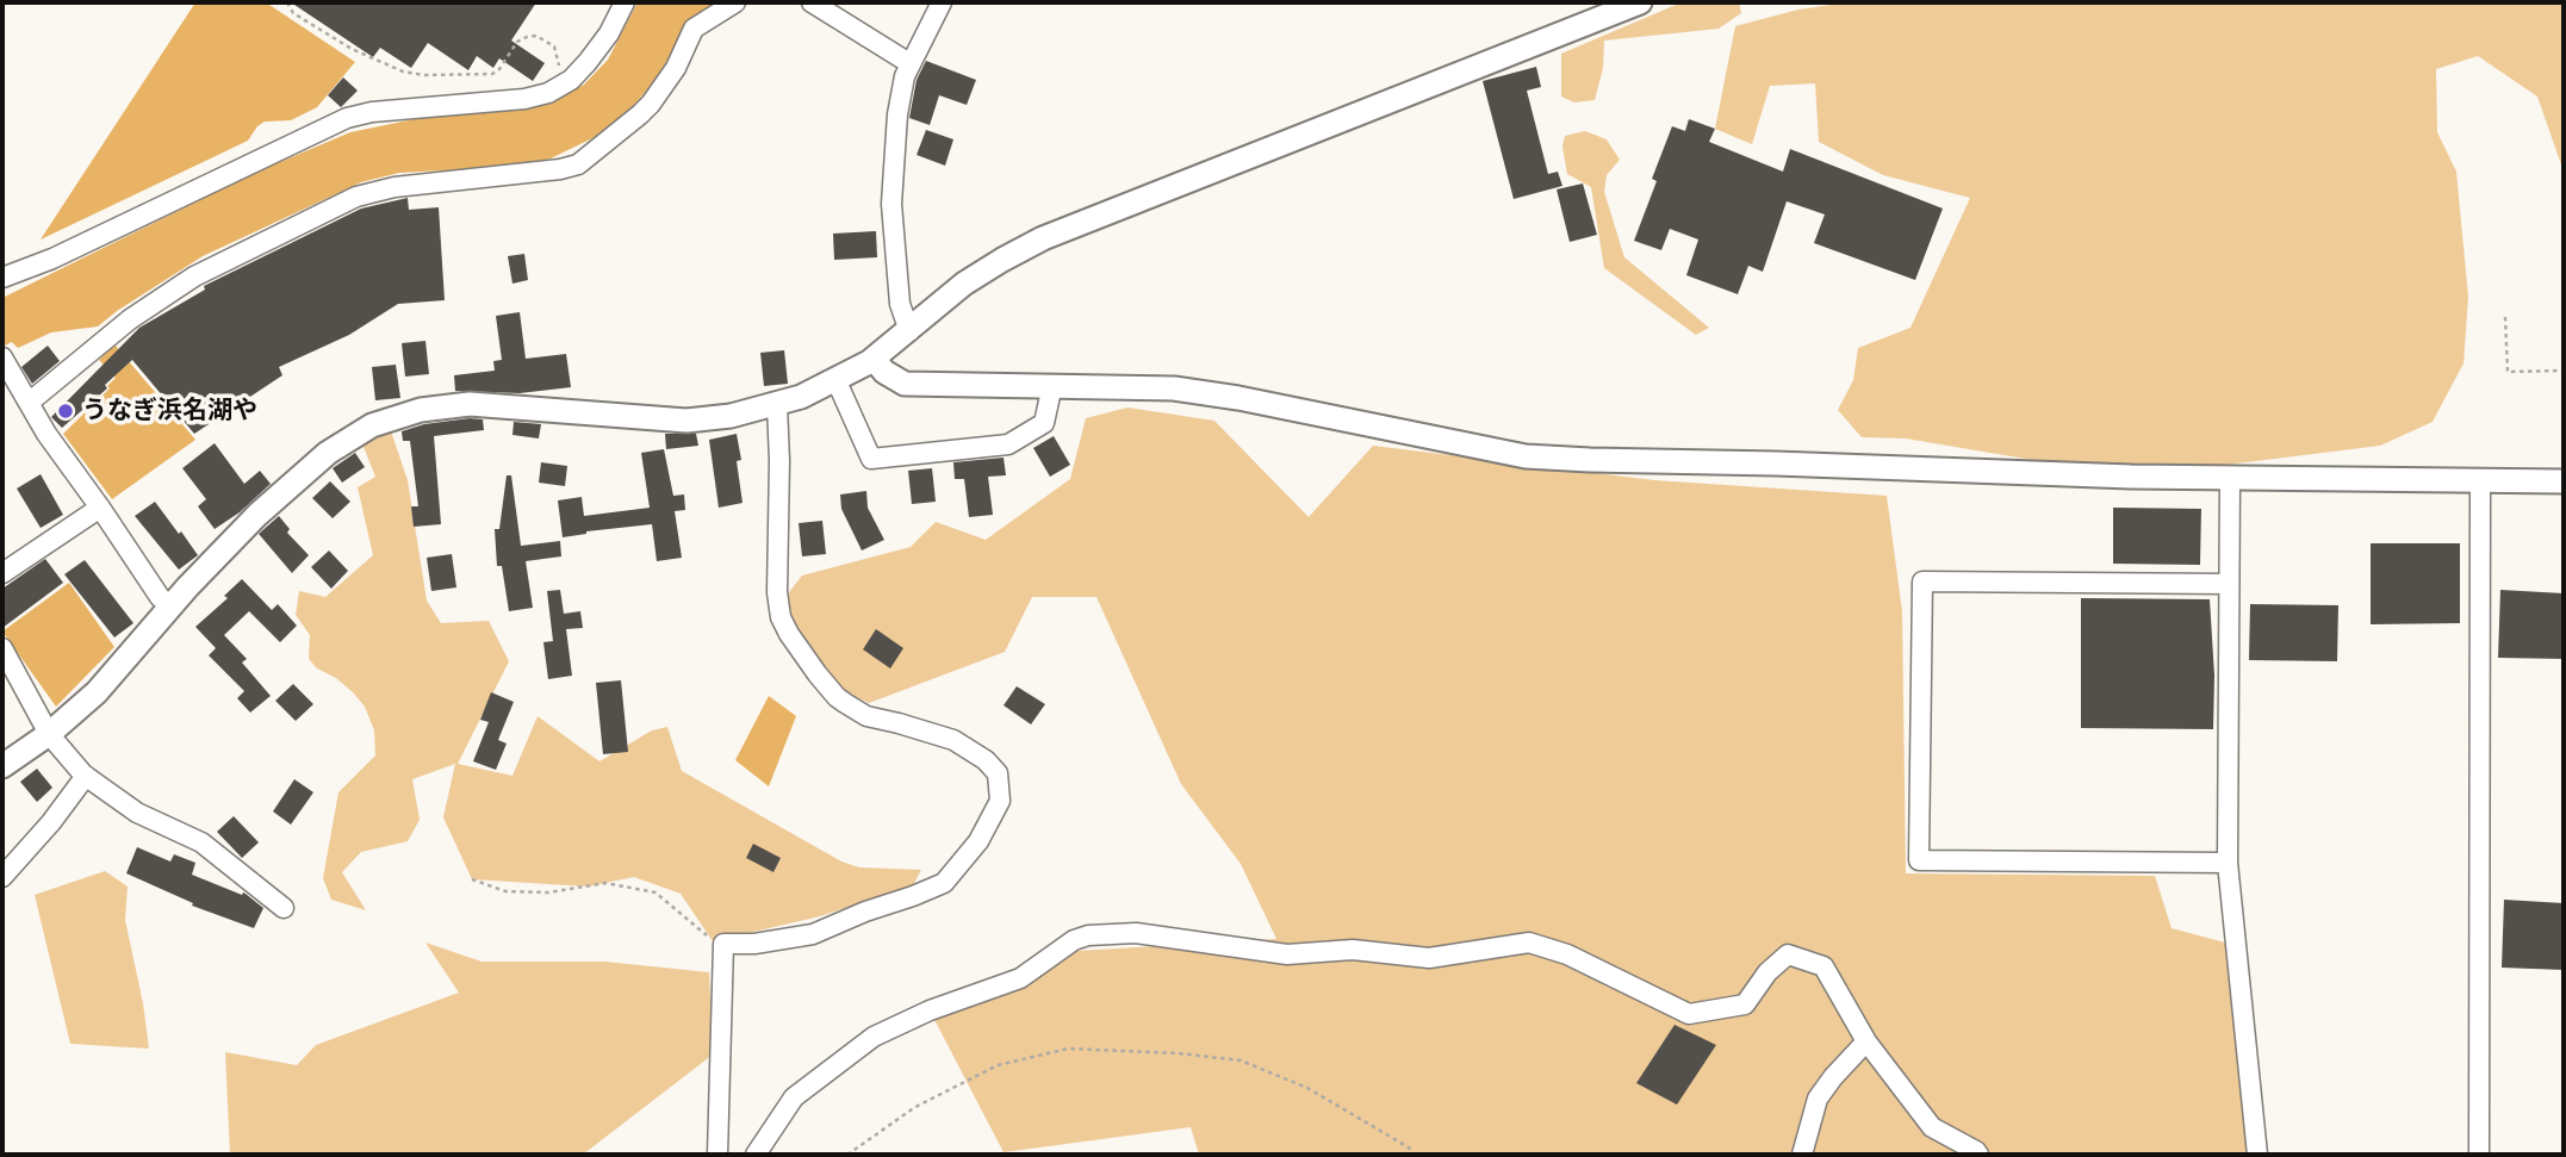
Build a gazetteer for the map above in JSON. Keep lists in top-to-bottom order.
{
  "places": ["うなぎ浜名湖や"]
}
